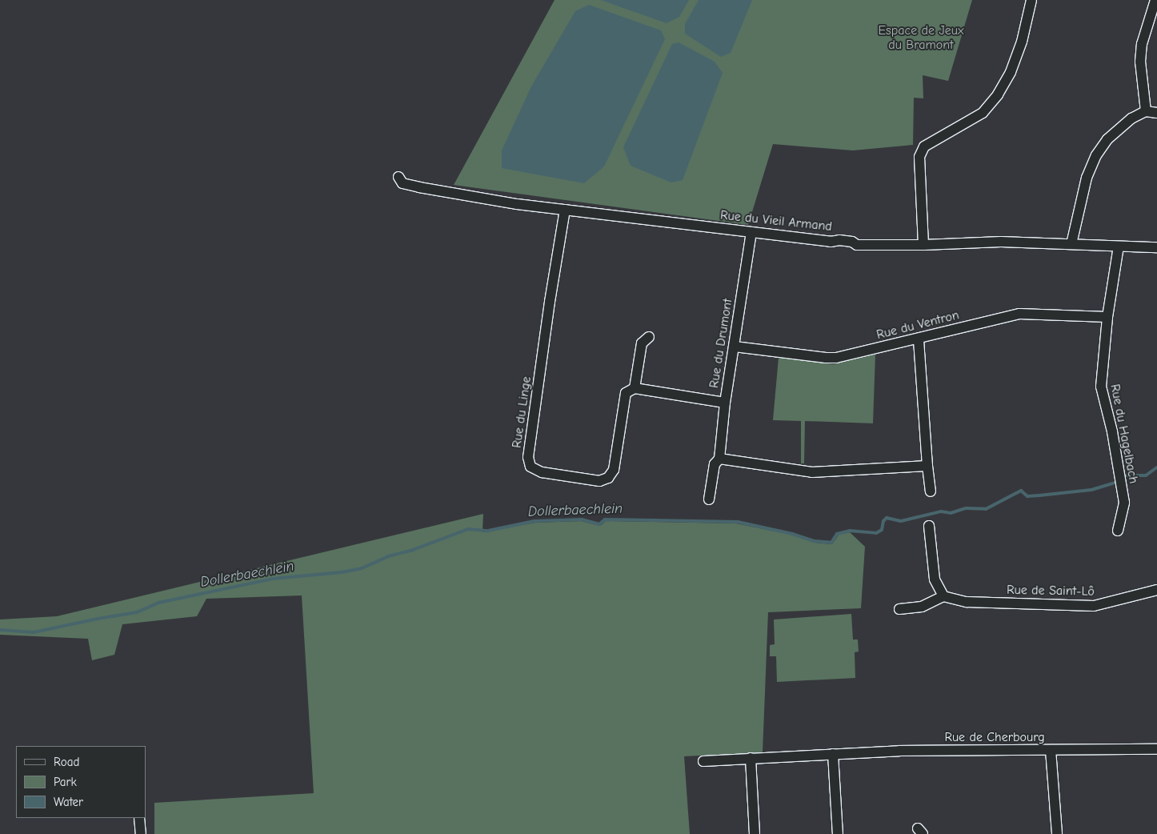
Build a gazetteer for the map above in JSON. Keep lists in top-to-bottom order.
{
  "streets": {
    "street": [
      "Rue du Vieil Armand",
      "Rue du Ventron",
      "Rue du Drumont",
      "Rue du Linge",
      "Rue du Hagelbach",
      "Rue de Saint-Lô",
      "Rue de Cherbourg"
    ]
  },
  "crossings": [
    ["Rue du Vieil Armand", "Rue du Drumont"],
    ["Rue du Vieil Armand", "Rue du Linge"],
    ["Rue du Vieil Armand", "Rue du Hagelbach"],
    ["Rue du Ventron", "Rue du Drumont"],
    ["Rue du Ventron", "Rue du Hagelbach"]
  ],
  "water": ["Dollerbaechlein"],
  "parks": ["Espace de Jeux du Bramont"],
  "legend": ["Road", "Park", "Water"]
}
